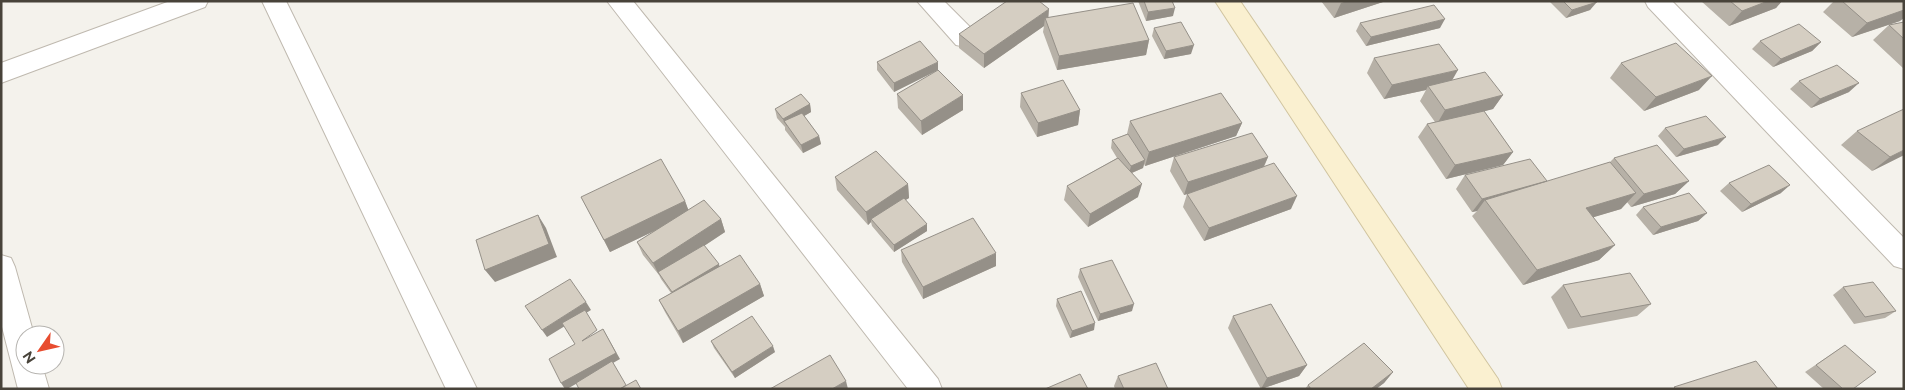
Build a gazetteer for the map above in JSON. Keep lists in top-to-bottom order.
{
  "north": "bottom left"
}
